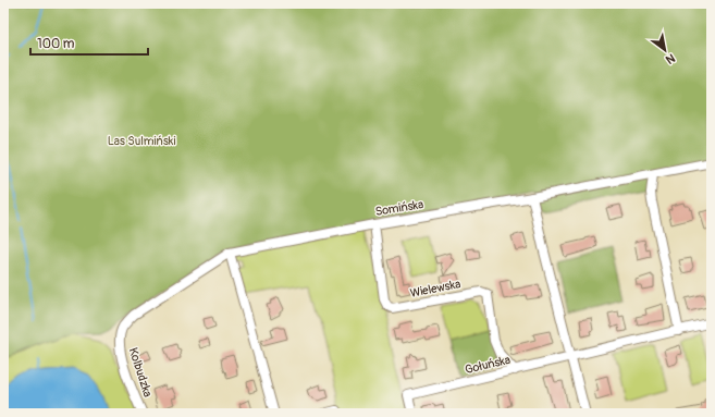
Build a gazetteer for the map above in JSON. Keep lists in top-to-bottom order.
{
  "streets": {
    "street": [
      "Somińska",
      "Wielewska",
      "Gołuńska",
      "Kolbudzka"
    ]
  },
  "crossings": [
    ["Somińska", "Wielewska"],
    ["Somińska", "Kolbudzka"],
    ["Wielewska", "Gołuńska"]
  ],
  "parks": ["Las Sulmiński"],
  "scale_bar": "100 m",
  "north": "bottom right"
}
